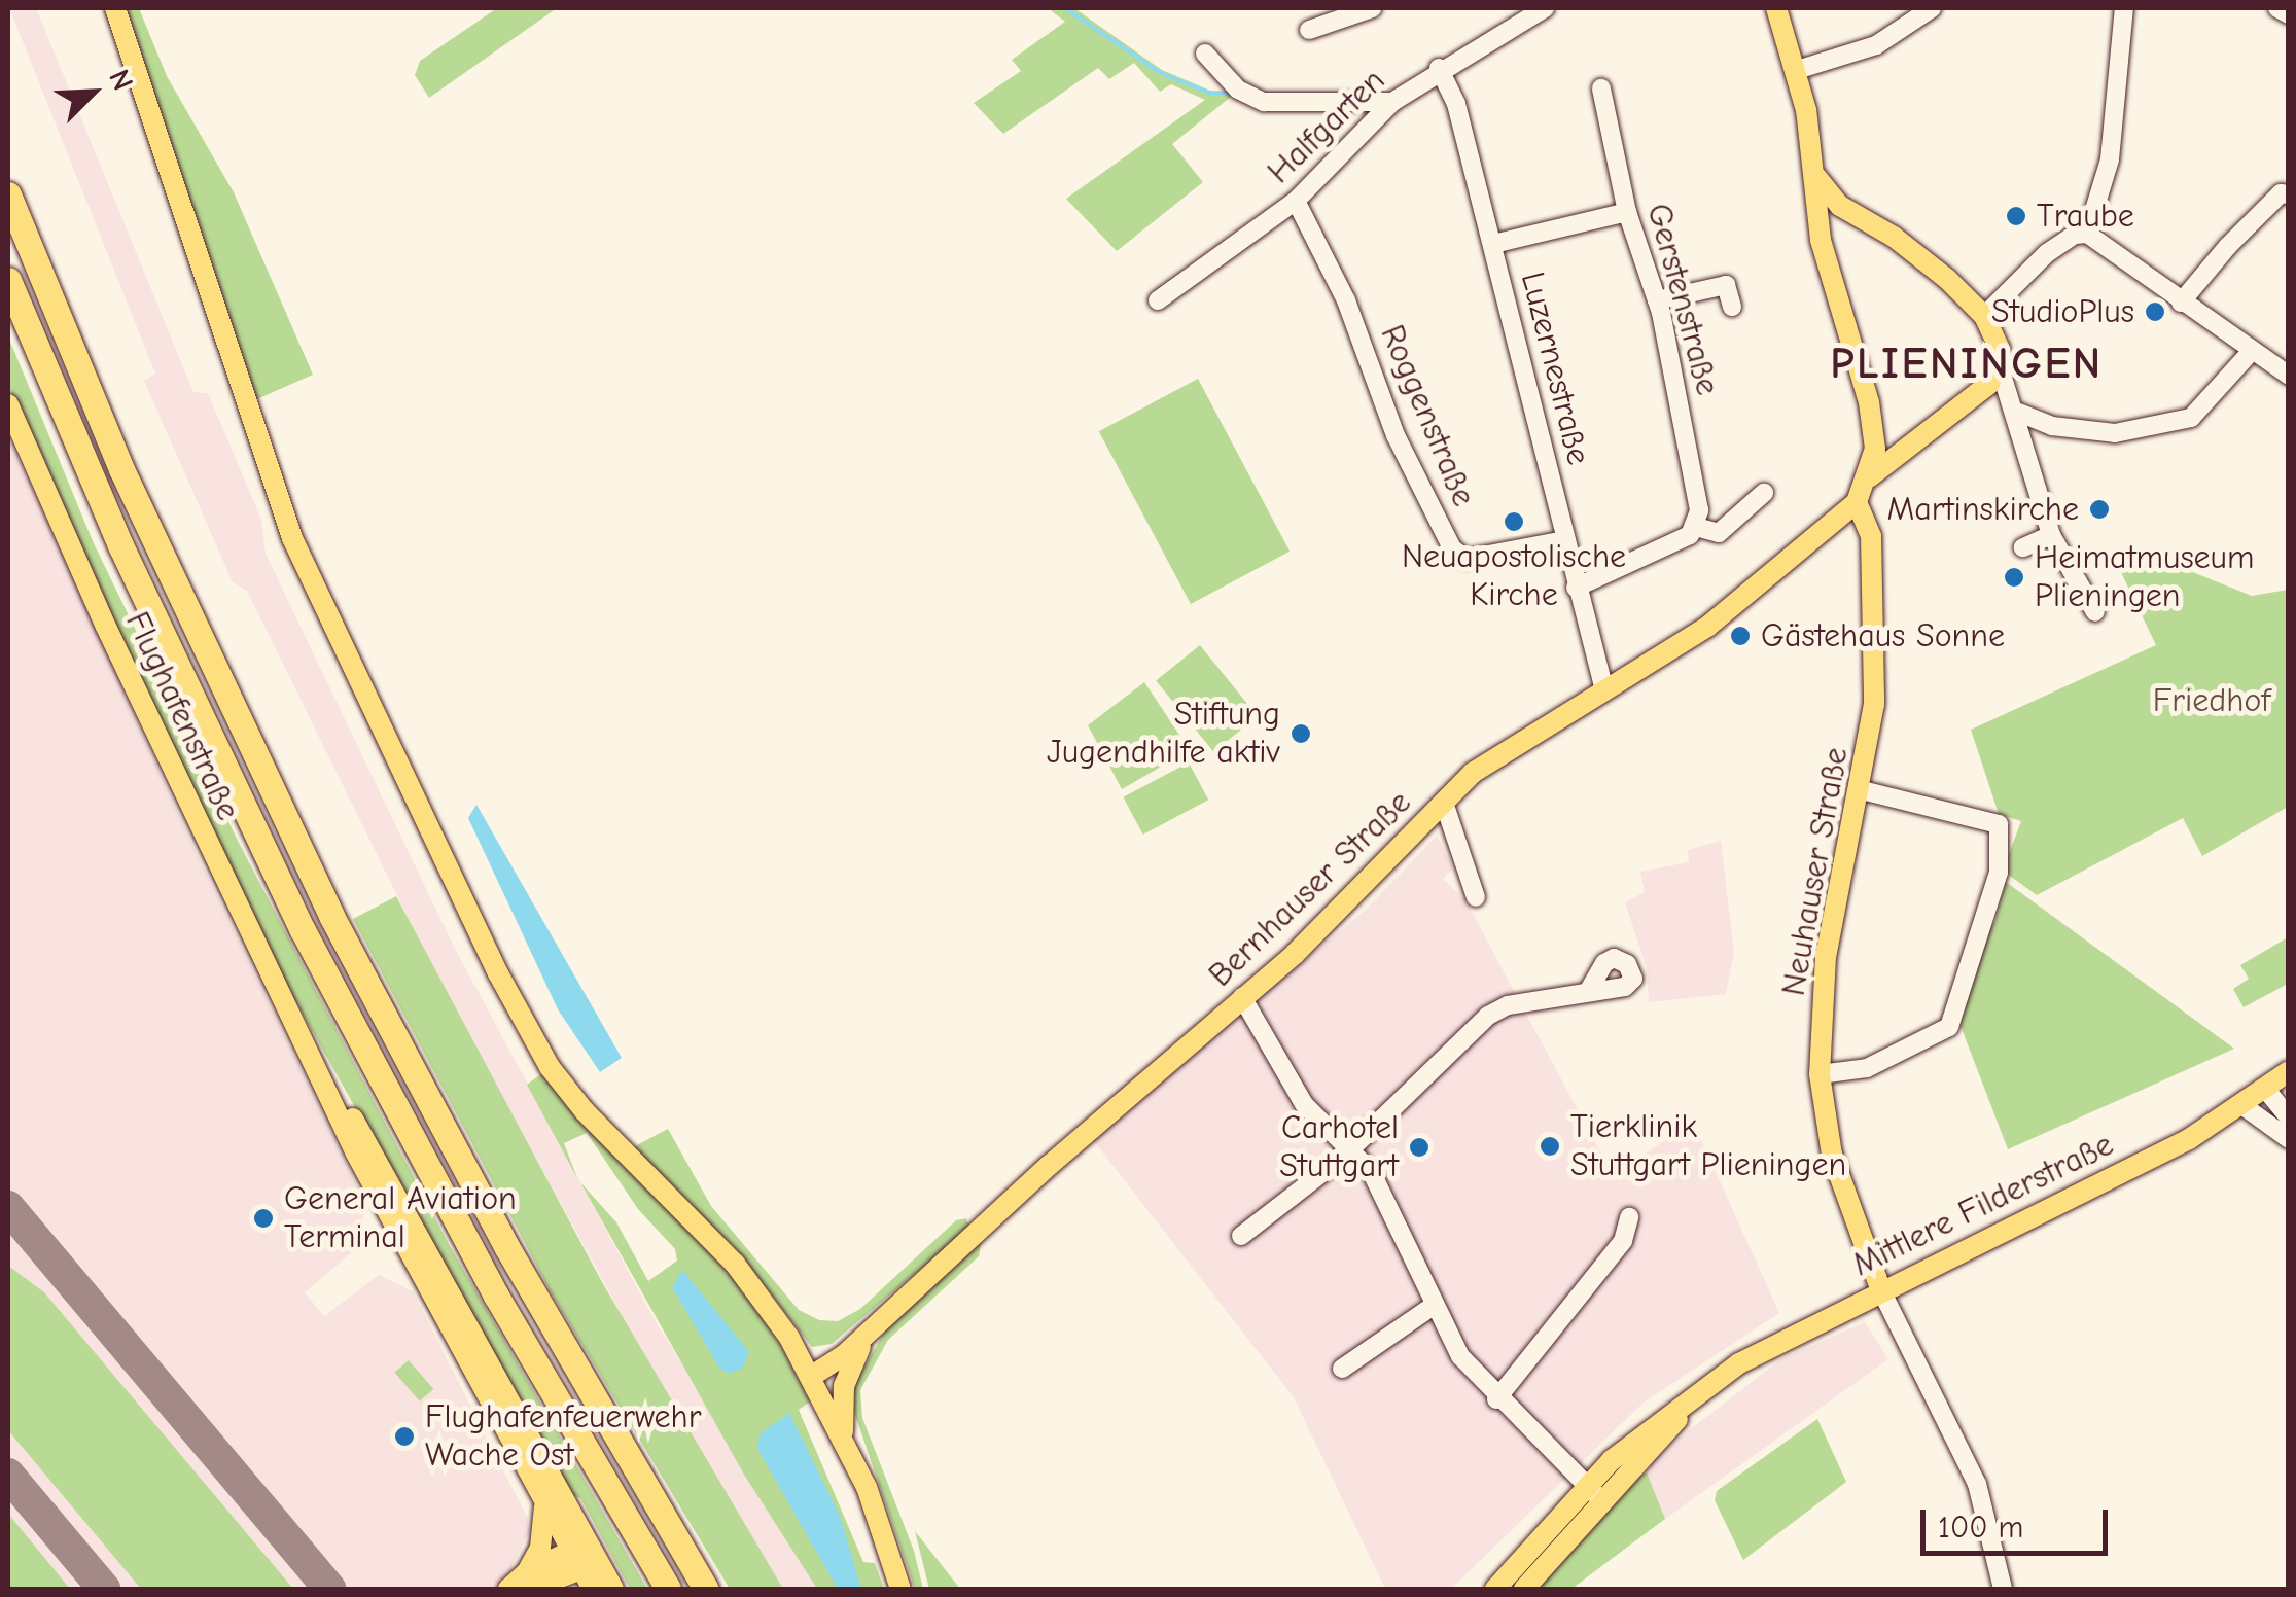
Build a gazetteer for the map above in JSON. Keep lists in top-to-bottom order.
{
  "streets": {
    "main road": [
      "Flughafenstraße",
      "Neuhauser Straße",
      "Bernhauser Straße",
      "Mittlere Filderstraße"
    ],
    "street": [
      "Halfgarten",
      "Gerstenstraße",
      "Luzernestraße",
      "Roggenstraße"
    ]
  },
  "crossings": [
    ["Halfgarten", "Luzernestraße"],
    ["Halfgarten", "Roggenstraße"],
    ["Luzernestraße", "Roggenstraße"],
    ["Luzernestraße", "Bernhauser Straße"],
    ["Neuhauser Straße", "Bernhauser Straße"],
    ["Neuhauser Straße", "Mittlere Filderstraße"]
  ],
  "districts": ["PLIENINGEN"],
  "parks": ["Friedhof"],
  "places": [
    "Traube",
    "StudioPlus",
    "Martinskirche",
    "Neuapostolische Kirche",
    "Heimatmuseum Plieningen",
    "Gästehaus Sonne",
    "Stiftung Jugendhilfe aktiv",
    "Tierklinik Stuttgart Plieningen",
    "Carhotel Stuttgart",
    "General Aviation Terminal",
    "Flughafenfeuerwehr Wache Ost"
  ],
  "scale_bar": "100 m",
  "north": "top right"
}
